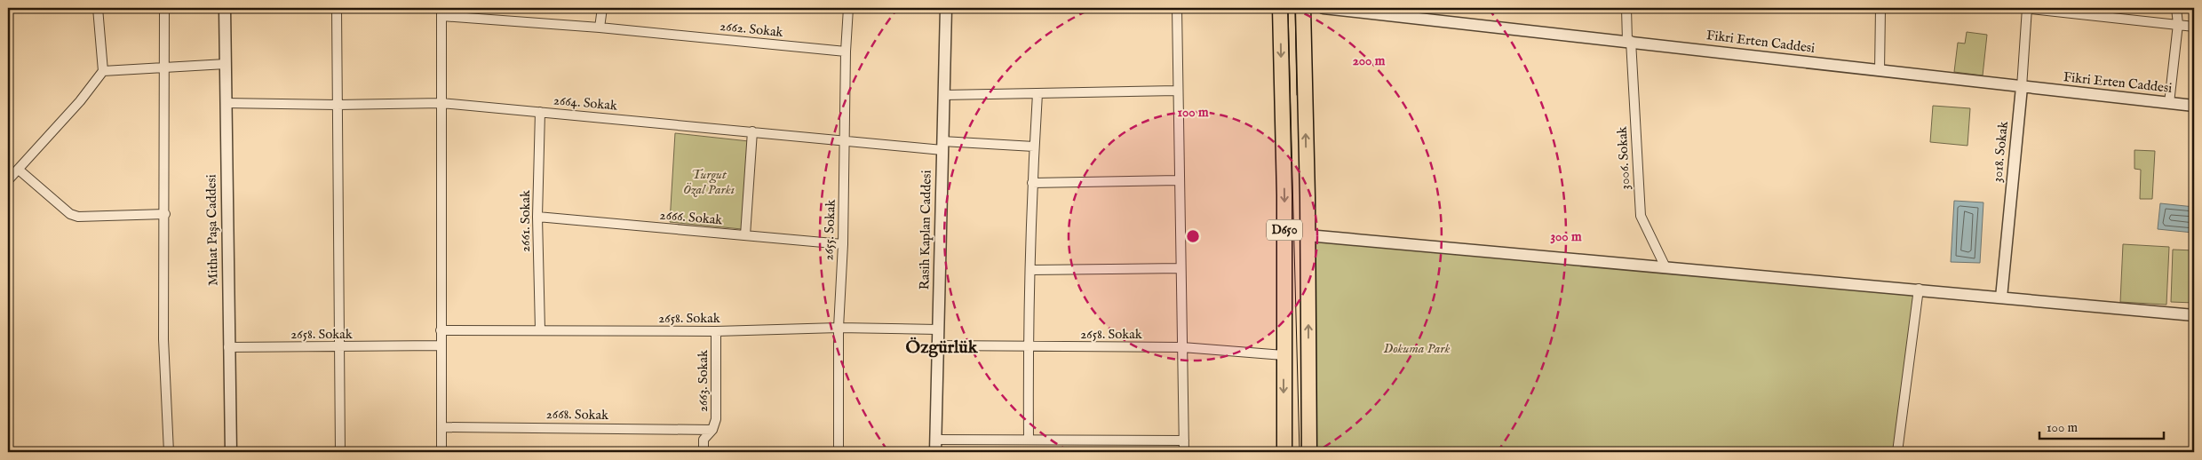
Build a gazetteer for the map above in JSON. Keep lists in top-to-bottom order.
{
  "streets": {
    "highway": ["D650"],
    "street": [
      "2662. Sokak",
      "Fikri Erten Caddesi",
      "2664. Sokak",
      "3018. Sokak",
      "3006. Sokak",
      "2666. Sokak",
      "2661. Sokak",
      "Mithat Paşa Caddesi",
      "2655. Sokak",
      "Rasih Kaplan Caddesi",
      "2658. Sokak",
      "2663. Sokak",
      "2668. Sokak"
    ]
  },
  "crossings": [
    ["2662. Sokak", "2655. Sokak"],
    ["Fikri Erten Caddesi", "3018. Sokak"],
    ["Fikri Erten Caddesi", "3006. Sokak"],
    ["2664. Sokak", "2661. Sokak"],
    ["2664. Sokak", "Mithat Paşa Caddesi"],
    ["2664. Sokak", "2655. Sokak"],
    ["2664. Sokak", "Rasih Kaplan Caddesi"],
    ["2666. Sokak", "2661. Sokak"],
    ["2666. Sokak", "2655. Sokak"],
    ["2661. Sokak", "2658. Sokak"],
    ["Mithat Paşa Caddesi", "2658. Sokak"],
    ["2655. Sokak", "2658. Sokak"],
    ["Rasih Kaplan Caddesi", "2658. Sokak"],
    ["D650", "2658. Sokak"],
    ["2658. Sokak", "2663. Sokak"],
    ["2663. Sokak", "2668. Sokak"]
  ],
  "districts": ["Özgürlük"],
  "parks": ["Turgut Özal Parkı", "Dokuma Park"],
  "scale_bar": "100 m",
  "rings": ["200 m", "100 m", "300 m"]
}
